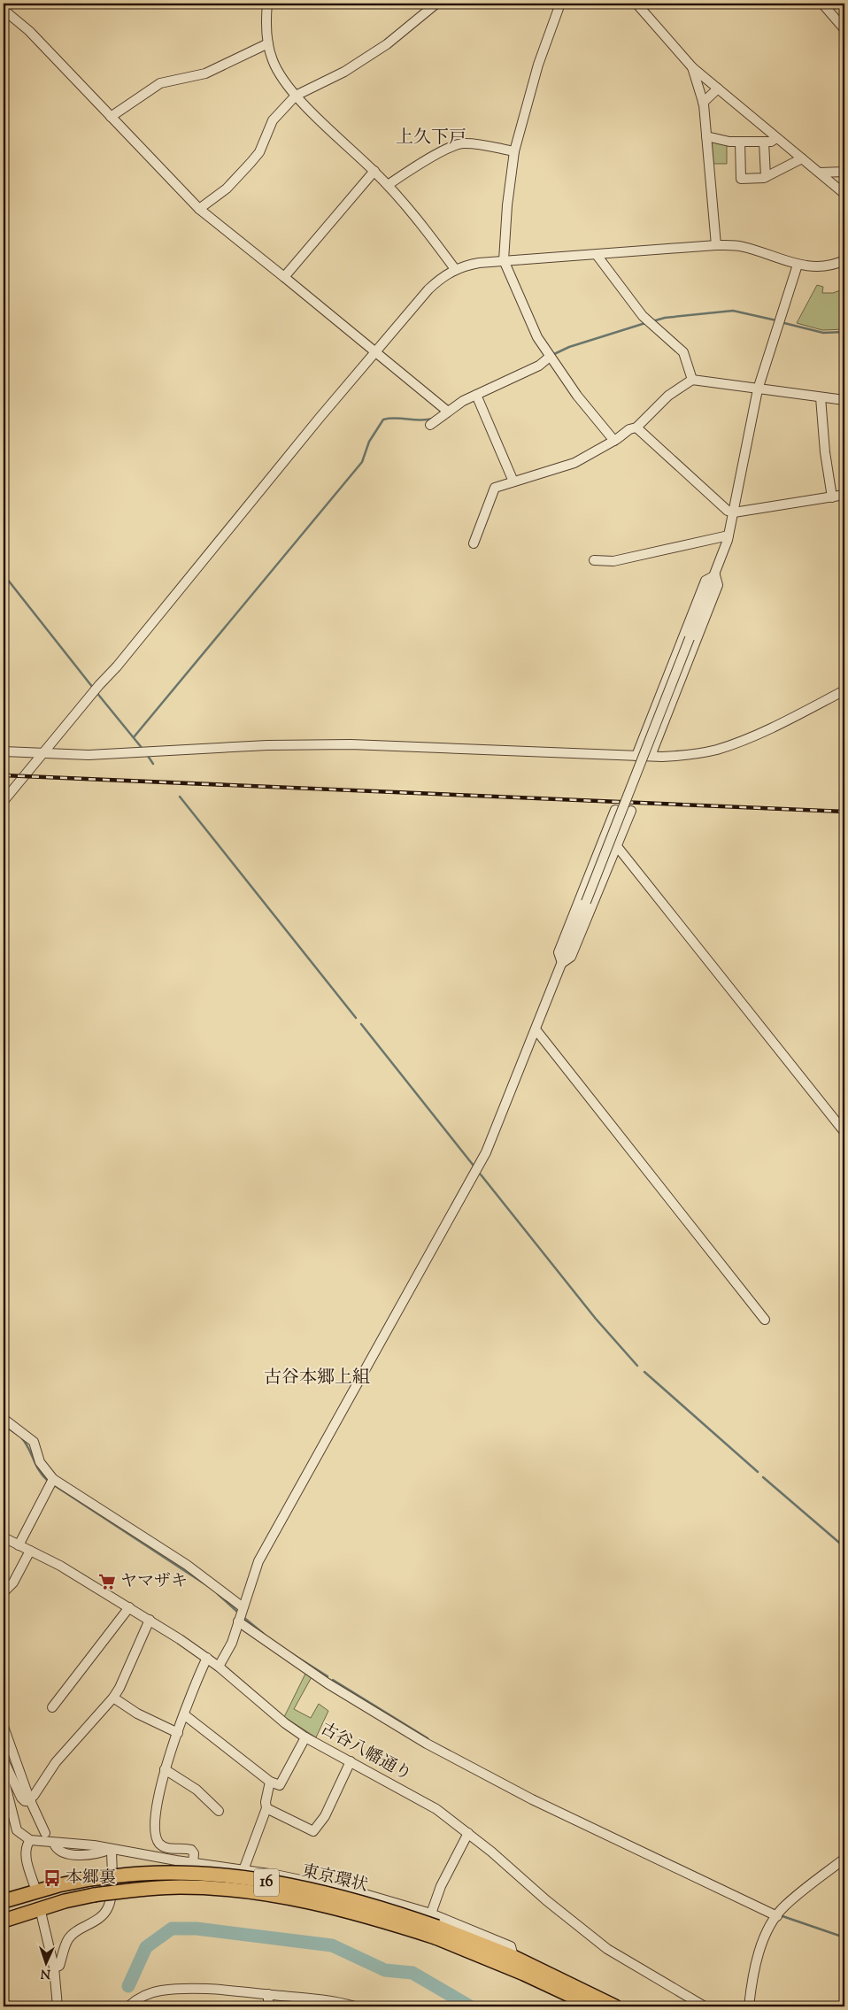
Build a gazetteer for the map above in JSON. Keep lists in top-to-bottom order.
{
  "streets": {
    "highway": ["東京環状", "16"],
    "street": ["古谷八幡通り"]
  },
  "districts": ["上久下戸", "古谷本郷上組"],
  "places": {
    "supermarket": ["ヤマザキ"],
    "bus stop": ["本郷裏"]
  },
  "north": "bottom"
}
